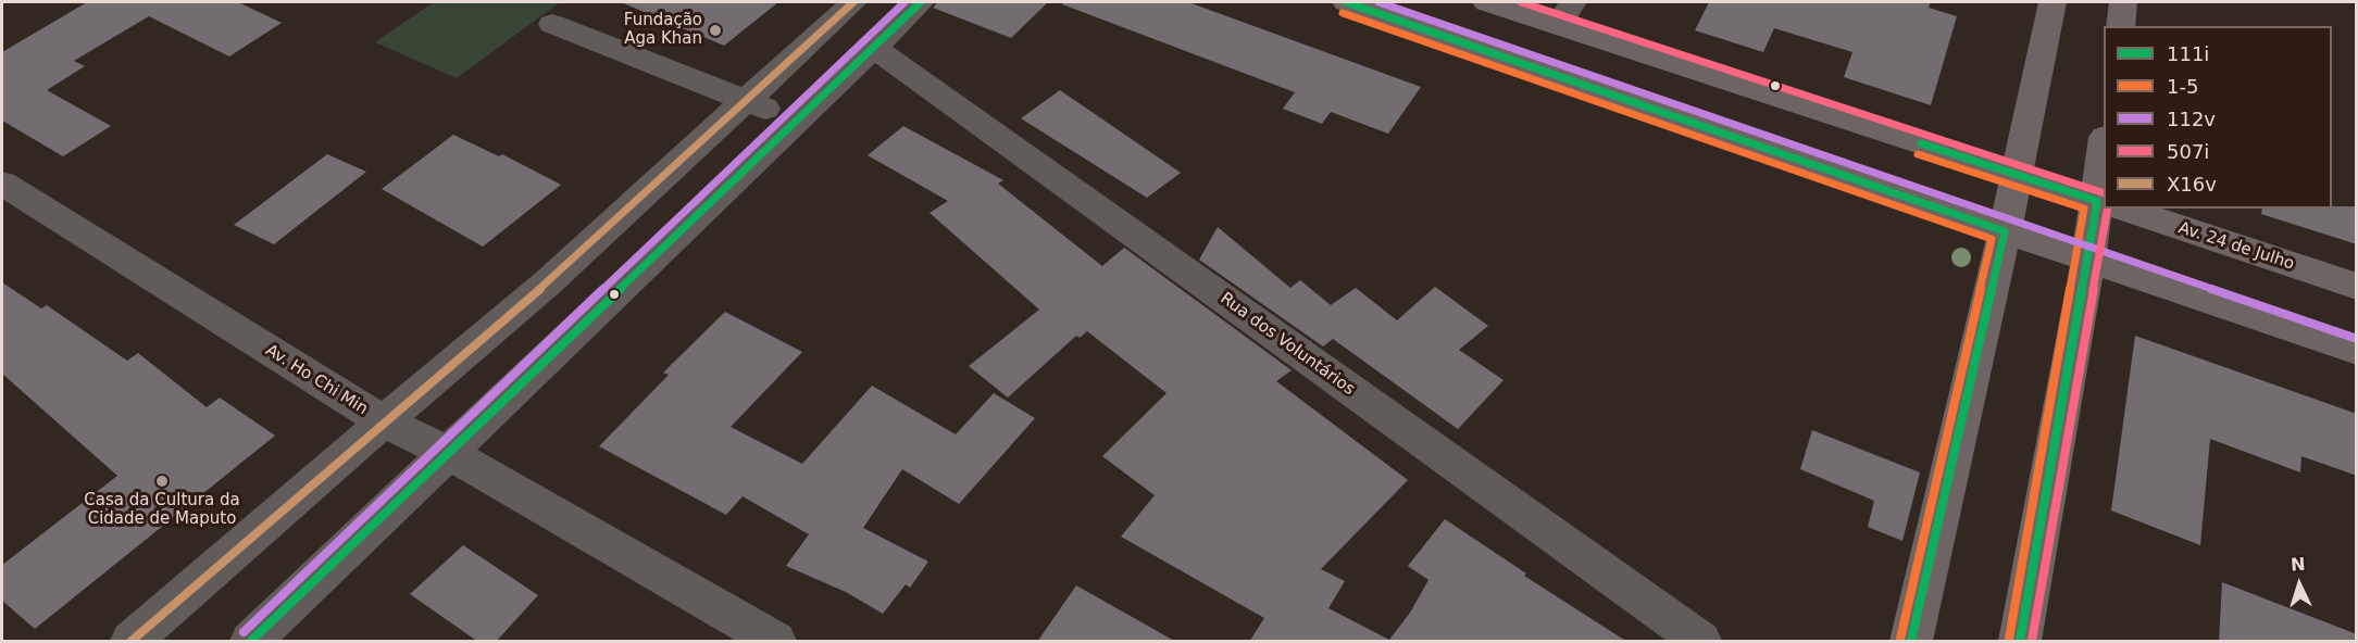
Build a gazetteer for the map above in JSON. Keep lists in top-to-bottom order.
{
  "streets": {
    "main road": ["Av. 24 de Julho"],
    "street": ["Rua dos Voluntários", "Av. Ho Chi Min"]
  },
  "places": ["Fundação Aga Khan", "Casa da Cultura da Cidade de Maputo"],
  "lines": [
    "transit line 111i",
    "transit line 112v",
    "transit line 507i",
    "transit line X16v",
    "transit line 1-5"
  ],
  "legend": [
    "111i",
    "1-5",
    "112v",
    "507i",
    "X16v"
  ],
  "north": "top"
}
